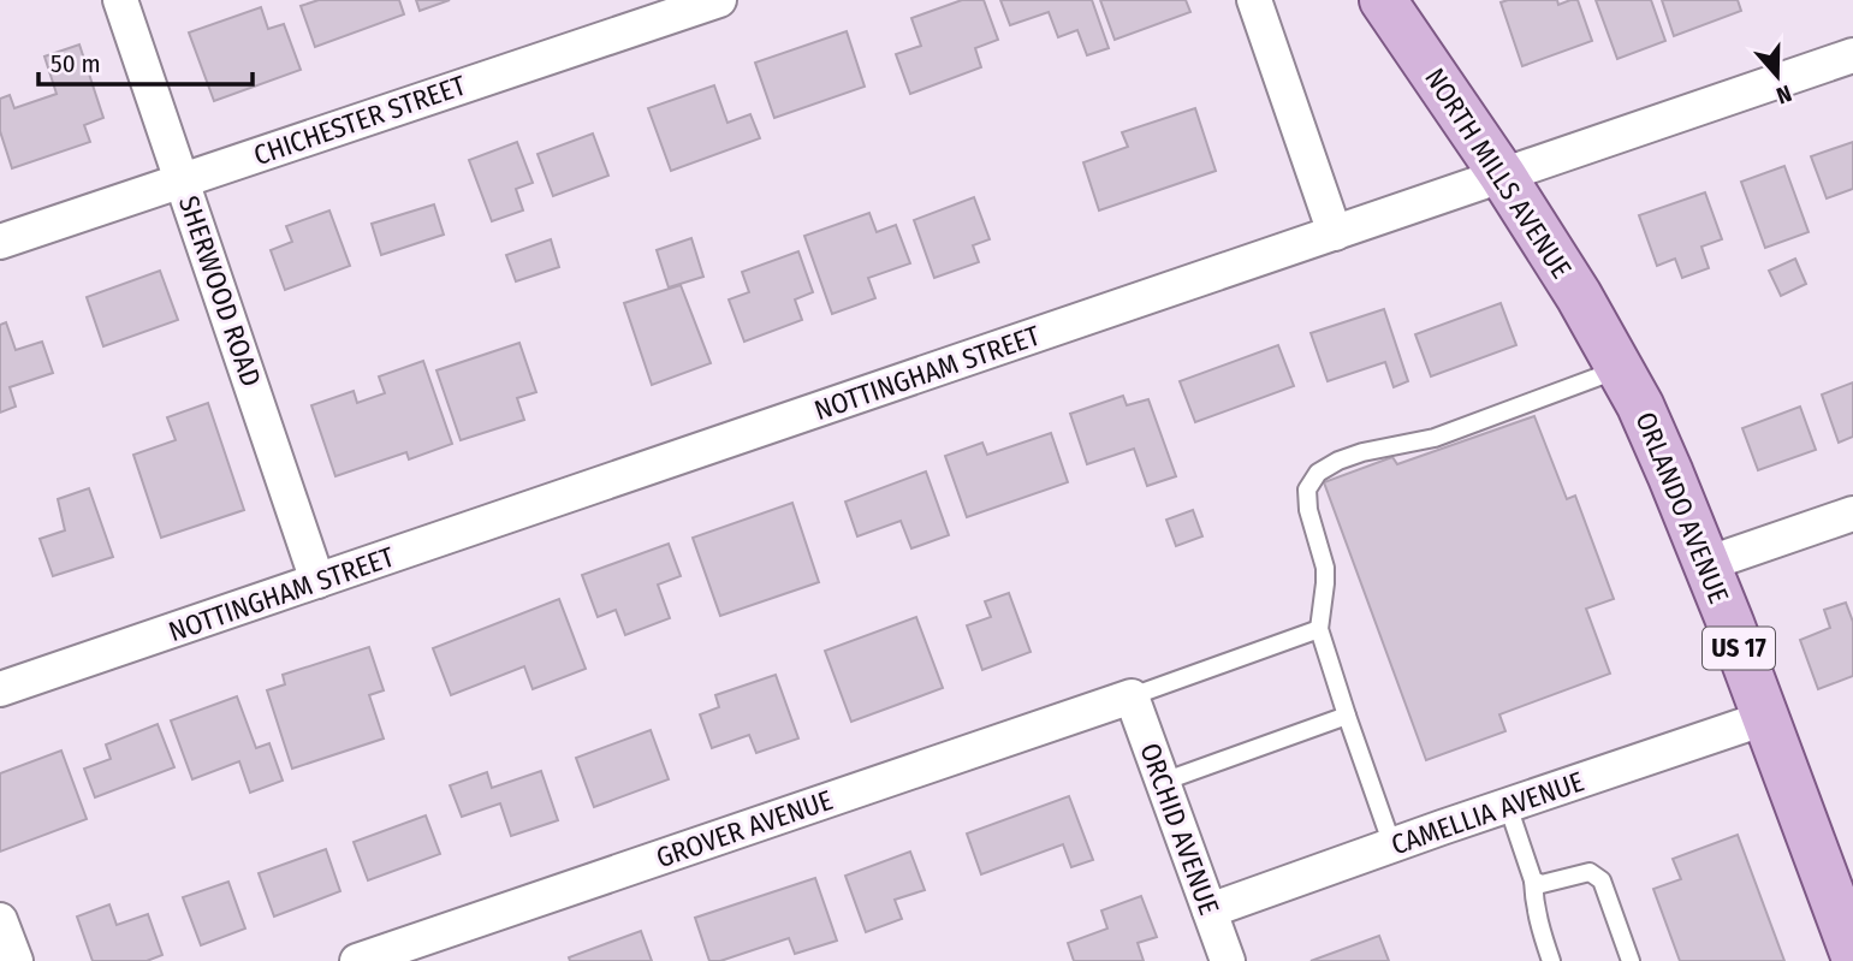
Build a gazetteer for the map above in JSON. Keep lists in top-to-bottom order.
{
  "streets": {
    "main road": ["NORTH MILLS AVENUE", "ORLANDO AVENUE", "US 17"],
    "street": [
      "CHICHESTER STREET",
      "SHERWOOD ROAD",
      "NOTTINGHAM STREET",
      "CAMELLIA AVENUE",
      "GROVER AVENUE",
      "ORCHID AVENUE"
    ]
  },
  "crossings": [
    ["CHICHESTER STREET", "SHERWOOD ROAD"],
    ["NORTH MILLS AVENUE", "NOTTINGHAM STREET"],
    ["NORTH MILLS AVENUE", "ORLANDO AVENUE"],
    ["SHERWOOD ROAD", "NOTTINGHAM STREET"],
    ["ORLANDO AVENUE", "CAMELLIA AVENUE"],
    ["CAMELLIA AVENUE", "ORCHID AVENUE"],
    ["GROVER AVENUE", "ORCHID AVENUE"]
  ],
  "scale_bar": "50 m",
  "north": "bottom"
}
